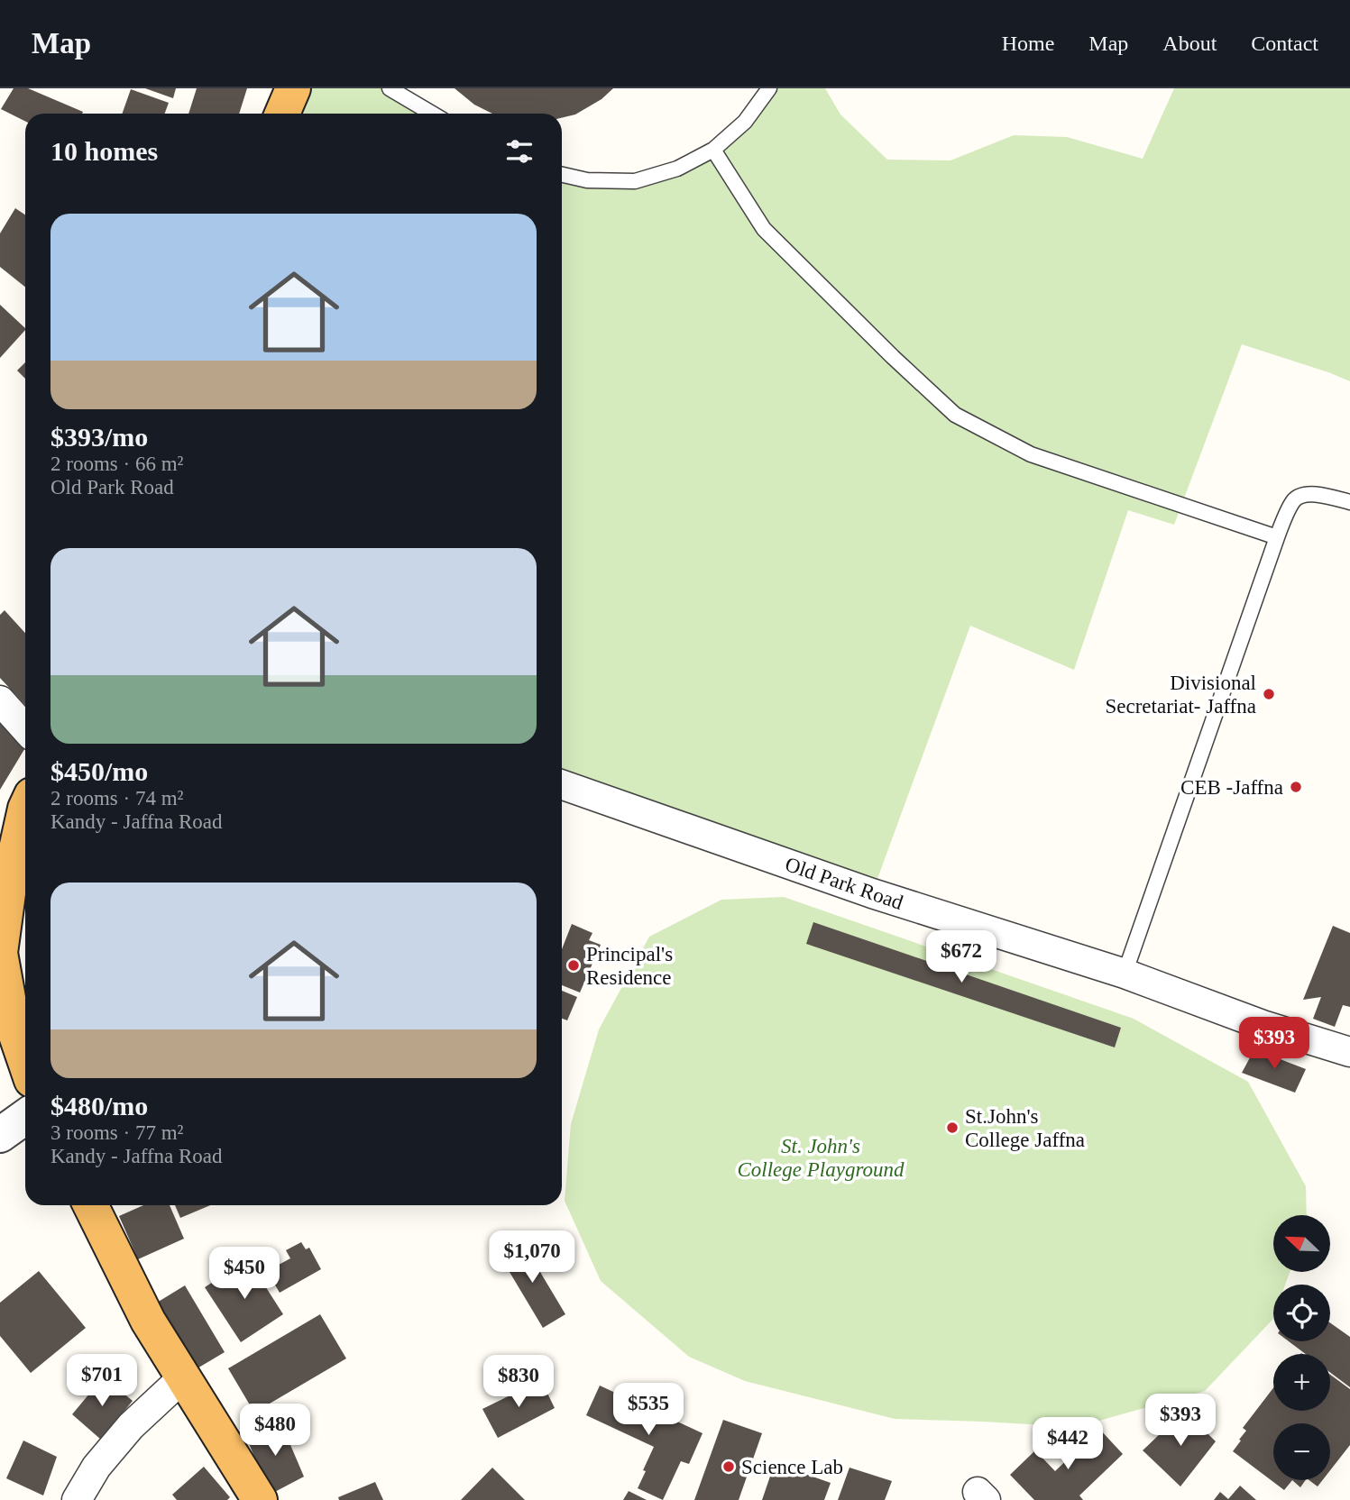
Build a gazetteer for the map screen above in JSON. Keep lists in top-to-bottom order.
{
  "streets": {
    "street": ["Old Park Road"]
  },
  "parks": ["St. John's College Playground"],
  "places": [
    "Divisional Secretariat- Jaffna",
    "CEB -Jaffna",
    "Principal's Residence",
    "St.John's College Jaffna",
    "Science Lab"
  ],
  "north": "top left",
  "page": {
    "header": "Map",
    "nav": [
      "Home",
      "Map",
      "About",
      "Contact"
    ],
    "heading": "10 homes",
    "list": [
      {
        "name": "$393/mo",
        "note": "2 rooms · 66 m² · Old Park Road"
      },
      {
        "name": "$450/mo",
        "note": "2 rooms · 74 m² · Kandy - Jaffna Road"
      },
      {
        "name": "$480/mo",
        "note": "3 rooms · 77 m² · Kandy - Jaffna Road"
      }
    ],
    "price": [
      "$672",
      "$393",
      "$1,070",
      "$450",
      "$701",
      "$830",
      "$535",
      "$393",
      "$480",
      "$442"
    ],
    "map_buttons": ["+", "−"]
  }
}
